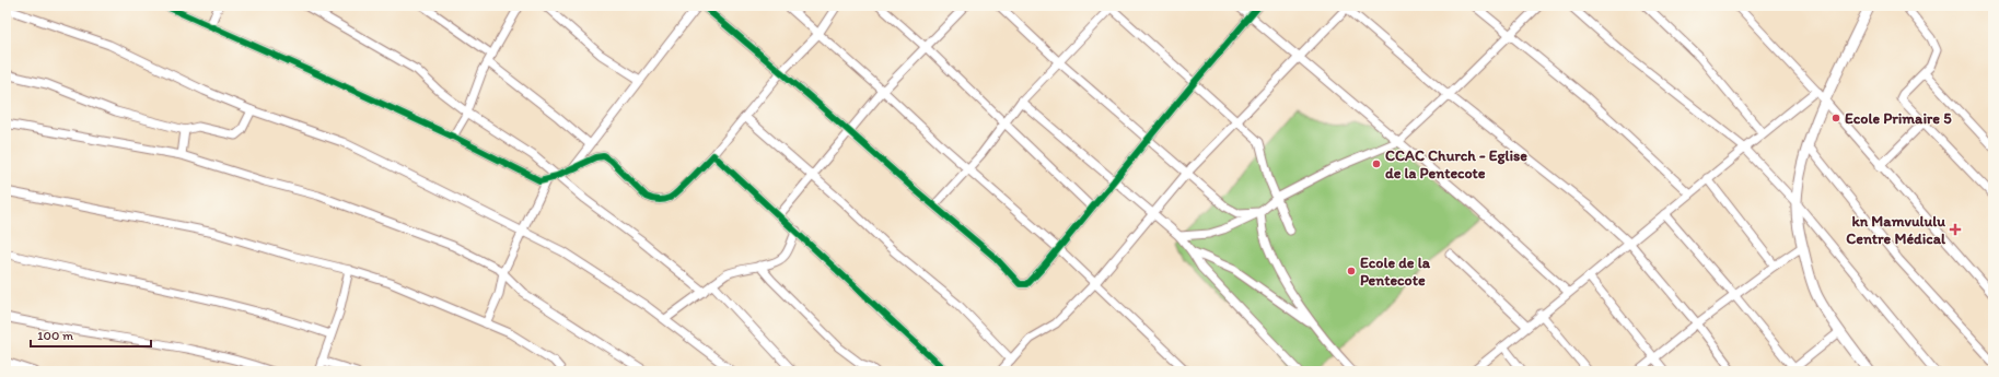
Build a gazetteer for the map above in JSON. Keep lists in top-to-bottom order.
{
  "places": {
    "other": ["Ecole Primaire 5", "CCAC Church - Eglise de la Pentecote", "Ecole de la Pentecote"],
    "health": ["kn Mamvululu Centre Médical"]
  },
  "scale_bar": "100 m"
}
